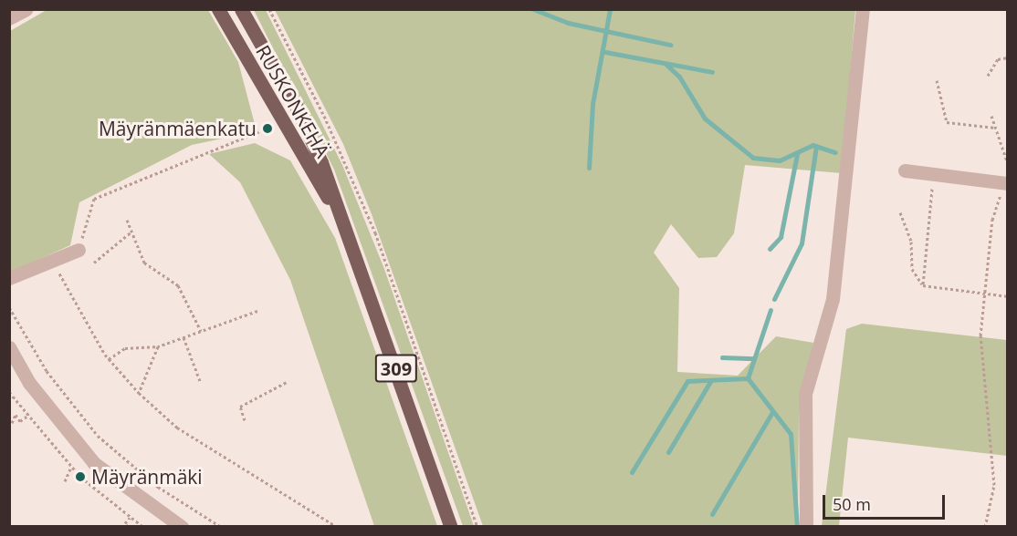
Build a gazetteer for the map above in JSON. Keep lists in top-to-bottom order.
{
  "streets": {
    "main road": ["RUSKONKEHÄ", "309"]
  },
  "places": ["Mäyränmäenkatu", "Mäyränmäki"],
  "scale_bar": "50 m"
}
